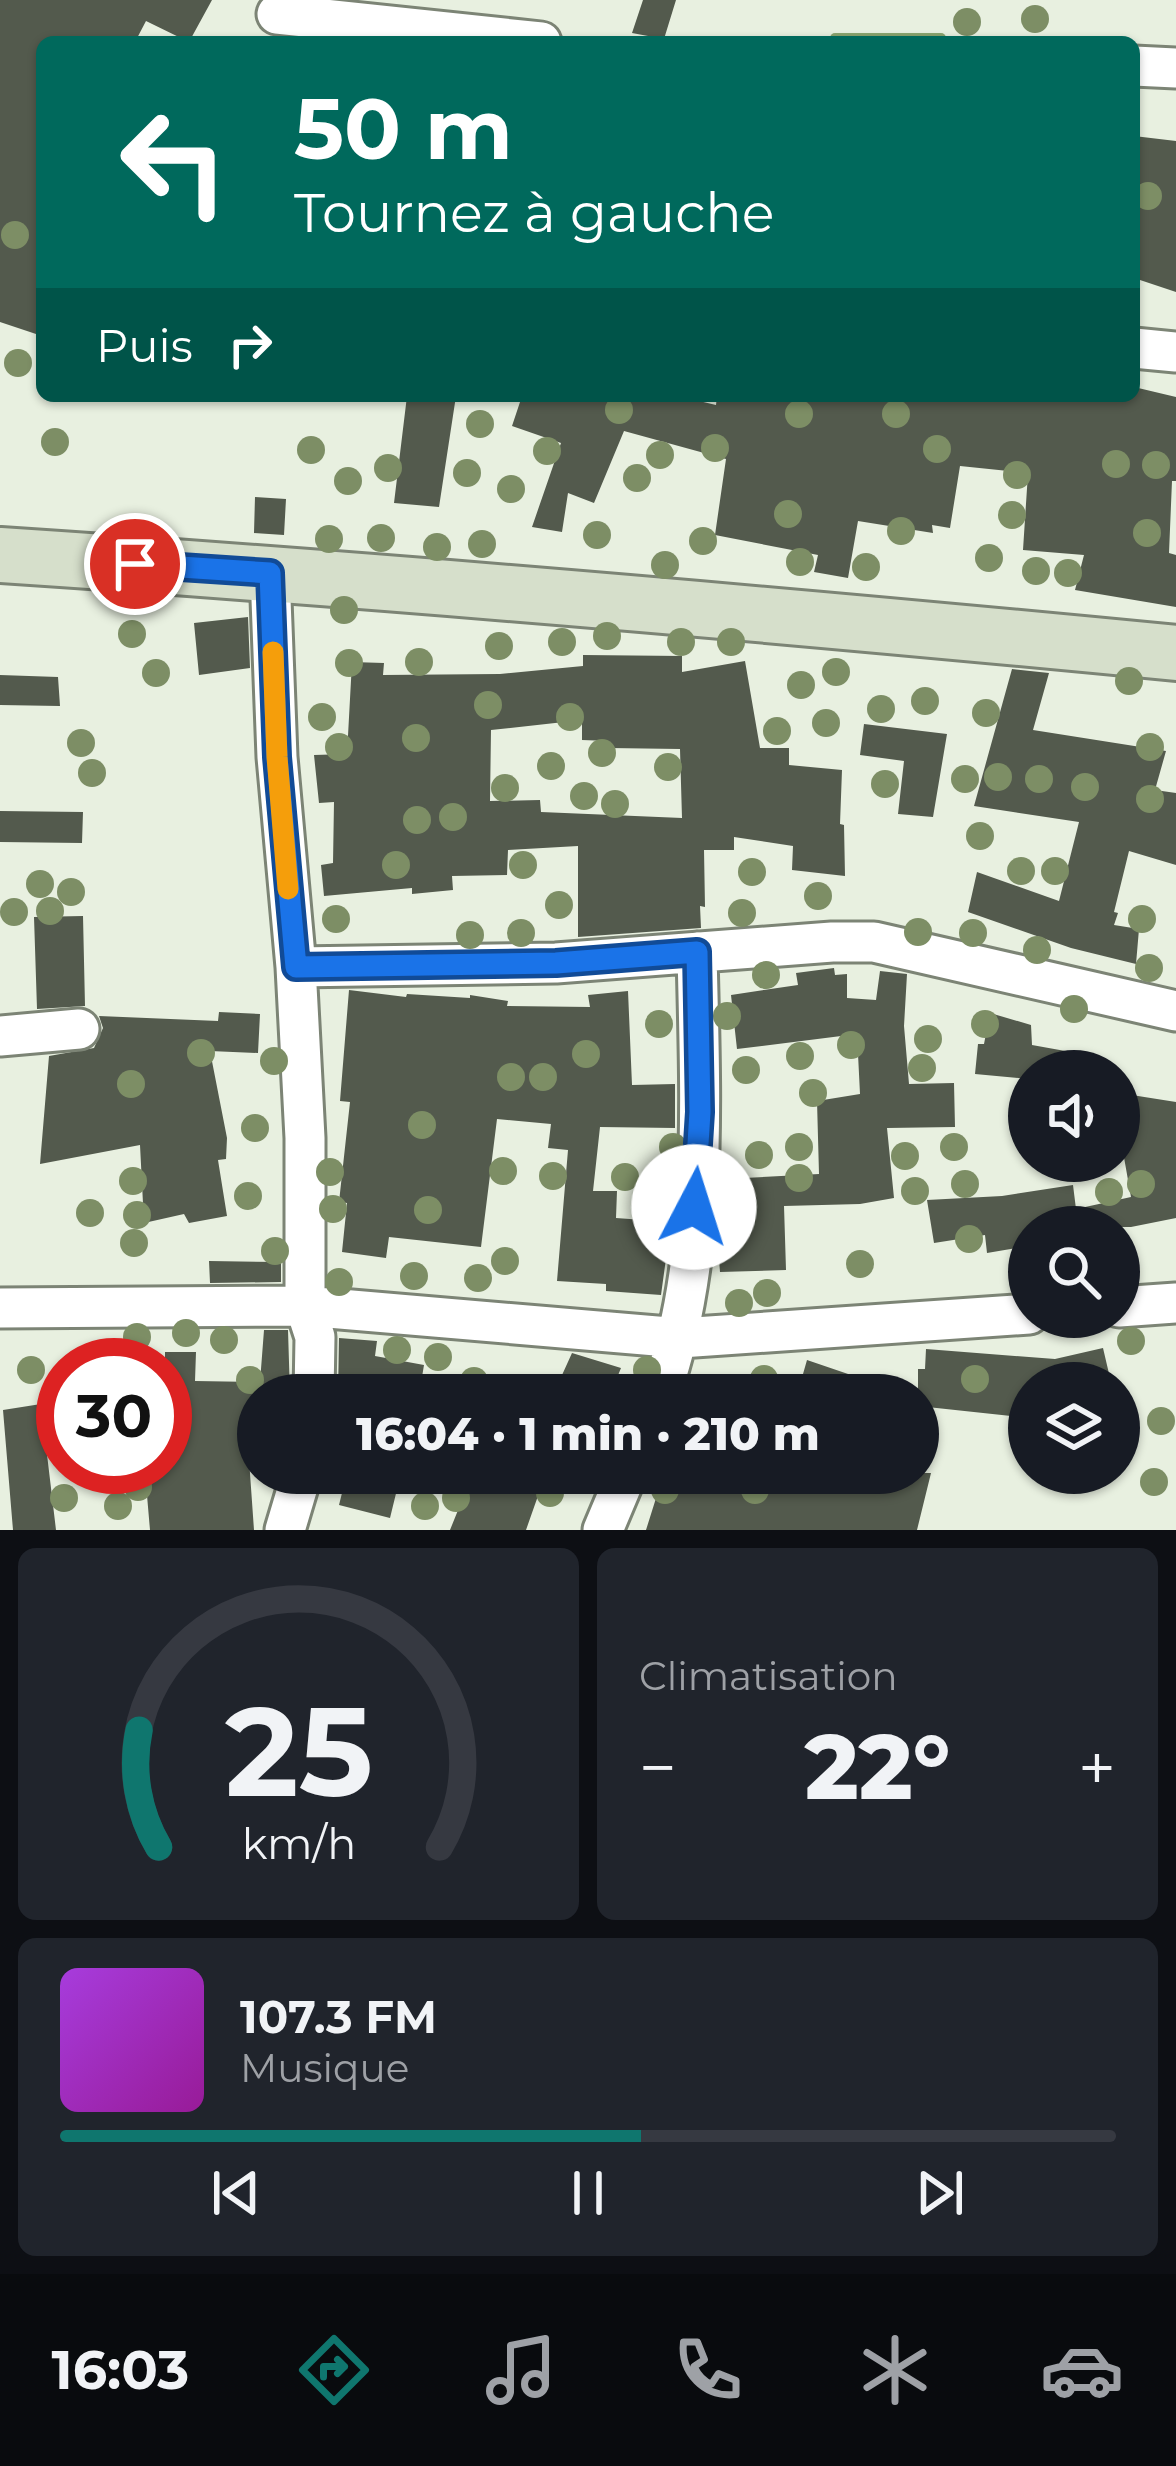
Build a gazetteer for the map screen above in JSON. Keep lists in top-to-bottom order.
{
  "page": {
    "turn": ["50 m", "Tournez à gauche"],
    "then": "Puis",
    "limit": "30",
    "trip": "16:04 · 1 min · 210 m",
    "tile": "Climatisation",
    "heat": ["−", "22°", "+"],
    "song": ["107.3 FM", "Musique"],
    "tabs": "16:03",
    "gauge": ["25", "km/h"]
  }
}
